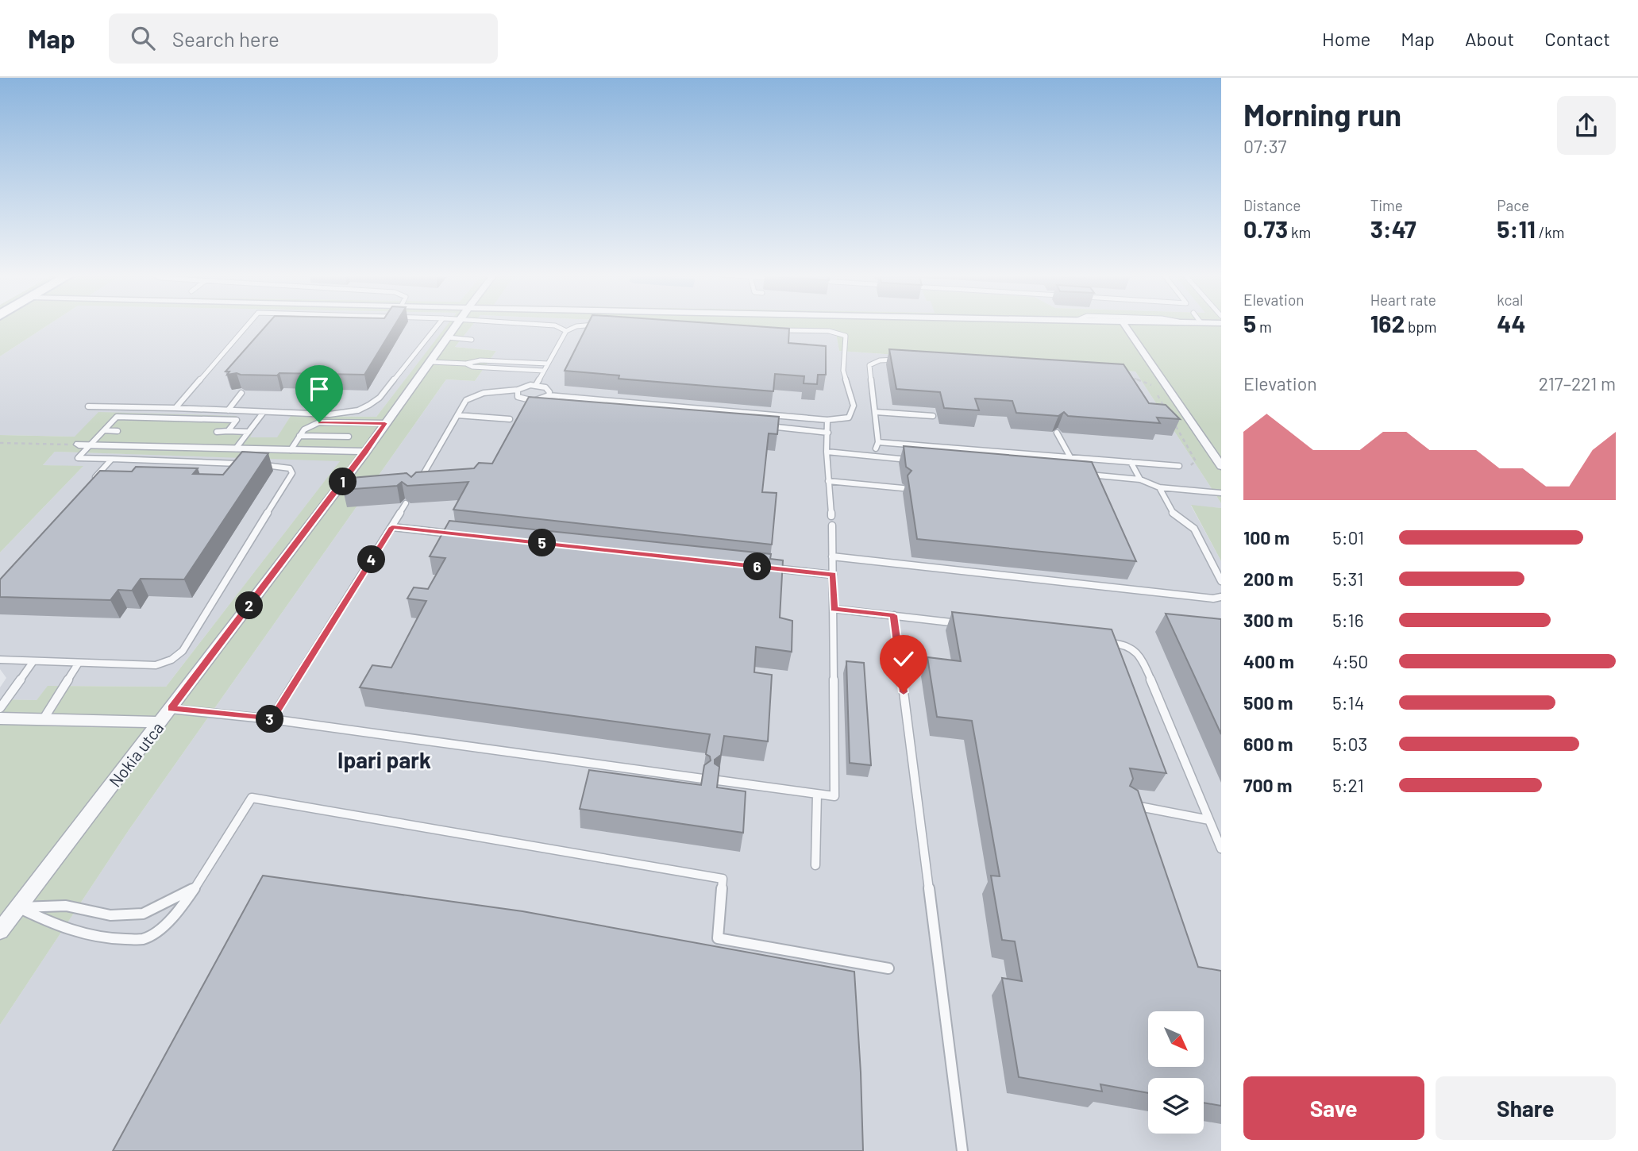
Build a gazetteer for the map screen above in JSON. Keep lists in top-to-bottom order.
{
  "streets": {
    "street": ["Nokia utca"]
  },
  "districts": ["Ipari park"],
  "north": "bottom right",
  "page": {
    "header": "Map",
    "search": "Search here",
    "nav": [
      "Home",
      "Map",
      "About",
      "Contact"
    ],
    "heading": ["Morning run", "07:37"],
    "stats": [
      ["Distance", "0.73 km"],
      ["Time", "3:47"],
      ["Pace", "5:11 /km"],
      ["Elevation", "5 m"],
      ["Heart rate", "162 bpm"],
      ["kcal", "44"]
    ],
    "chart": ["Elevation", "217–221 m"],
    "pins": [
      "1",
      "5",
      "4",
      "6",
      "2",
      "3"
    ],
    "list": [
      {
        "name": "100 m",
        "note": "5:01"
      },
      {
        "name": "200 m",
        "note": "5:31"
      },
      {
        "name": "300 m",
        "note": "5:16"
      },
      {
        "name": "400 m",
        "note": "4:50"
      },
      {
        "name": "500 m",
        "note": "5:14"
      },
      {
        "name": "600 m",
        "note": "5:03"
      },
      {
        "name": "700 m",
        "note": "5:21"
      }
    ],
    "buttons": ["Save", "Share"]
  }
}
